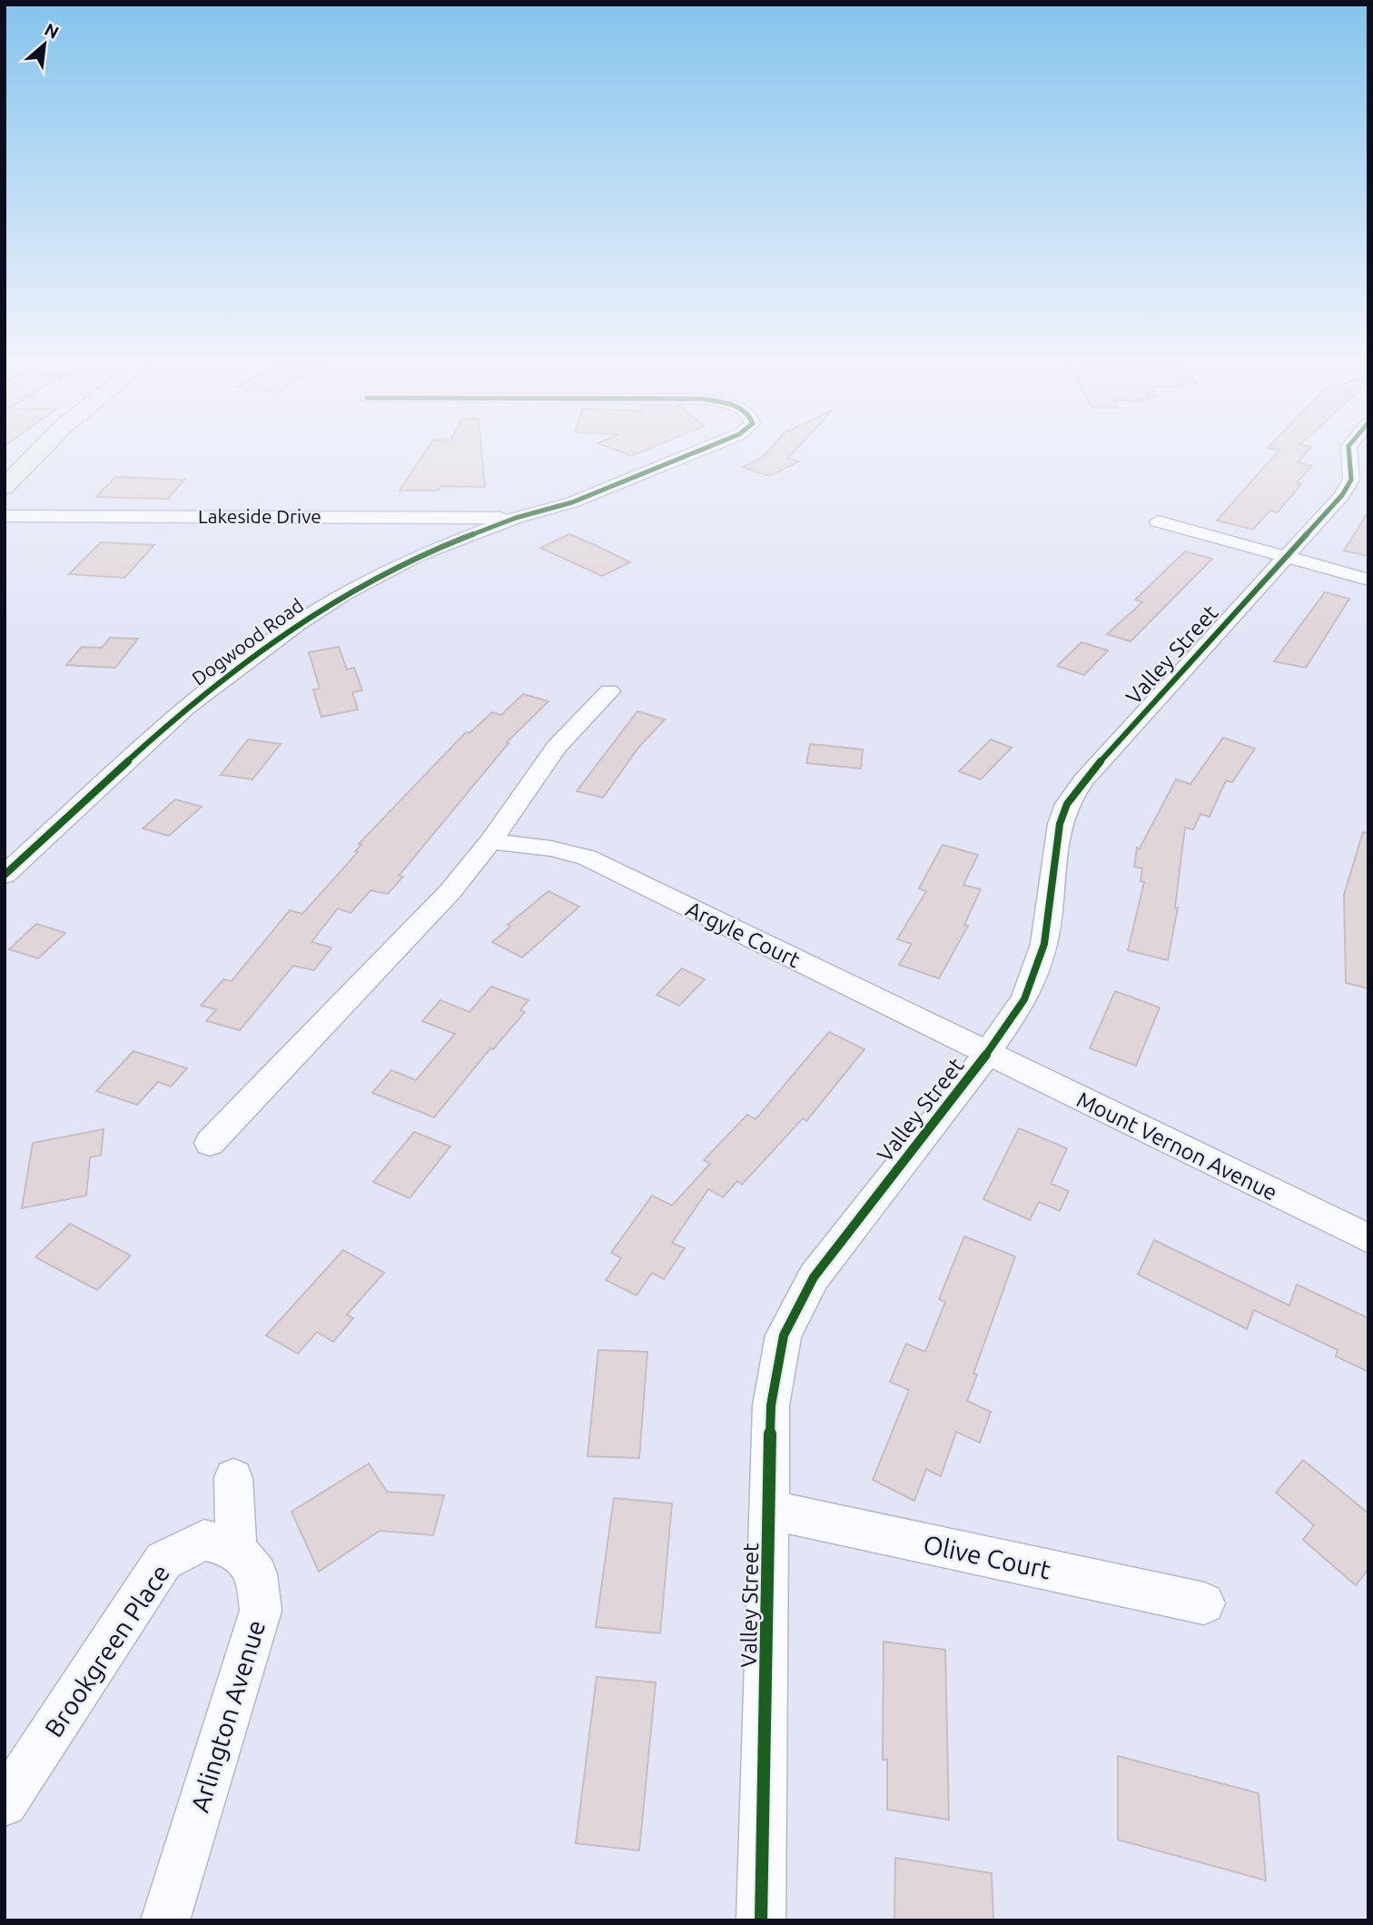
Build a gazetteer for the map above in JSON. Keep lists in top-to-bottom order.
{
  "streets": {
    "street": [
      "Lakeside Drive",
      "Dogwood Road",
      "Valley Street",
      "Argyle Court",
      "Mount Vernon Avenue",
      "Olive Court",
      "Brookgreen Place",
      "Arlington Avenue"
    ]
  },
  "crossings": [
    ["Lakeside Drive", "Dogwood Road"],
    ["Valley Street", "Argyle Court"],
    ["Valley Street", "Mount Vernon Avenue"],
    ["Valley Street", "Olive Court"],
    ["Argyle Court", "Mount Vernon Avenue"],
    ["Brookgreen Place", "Arlington Avenue"]
  ],
  "north": "top right"
}
